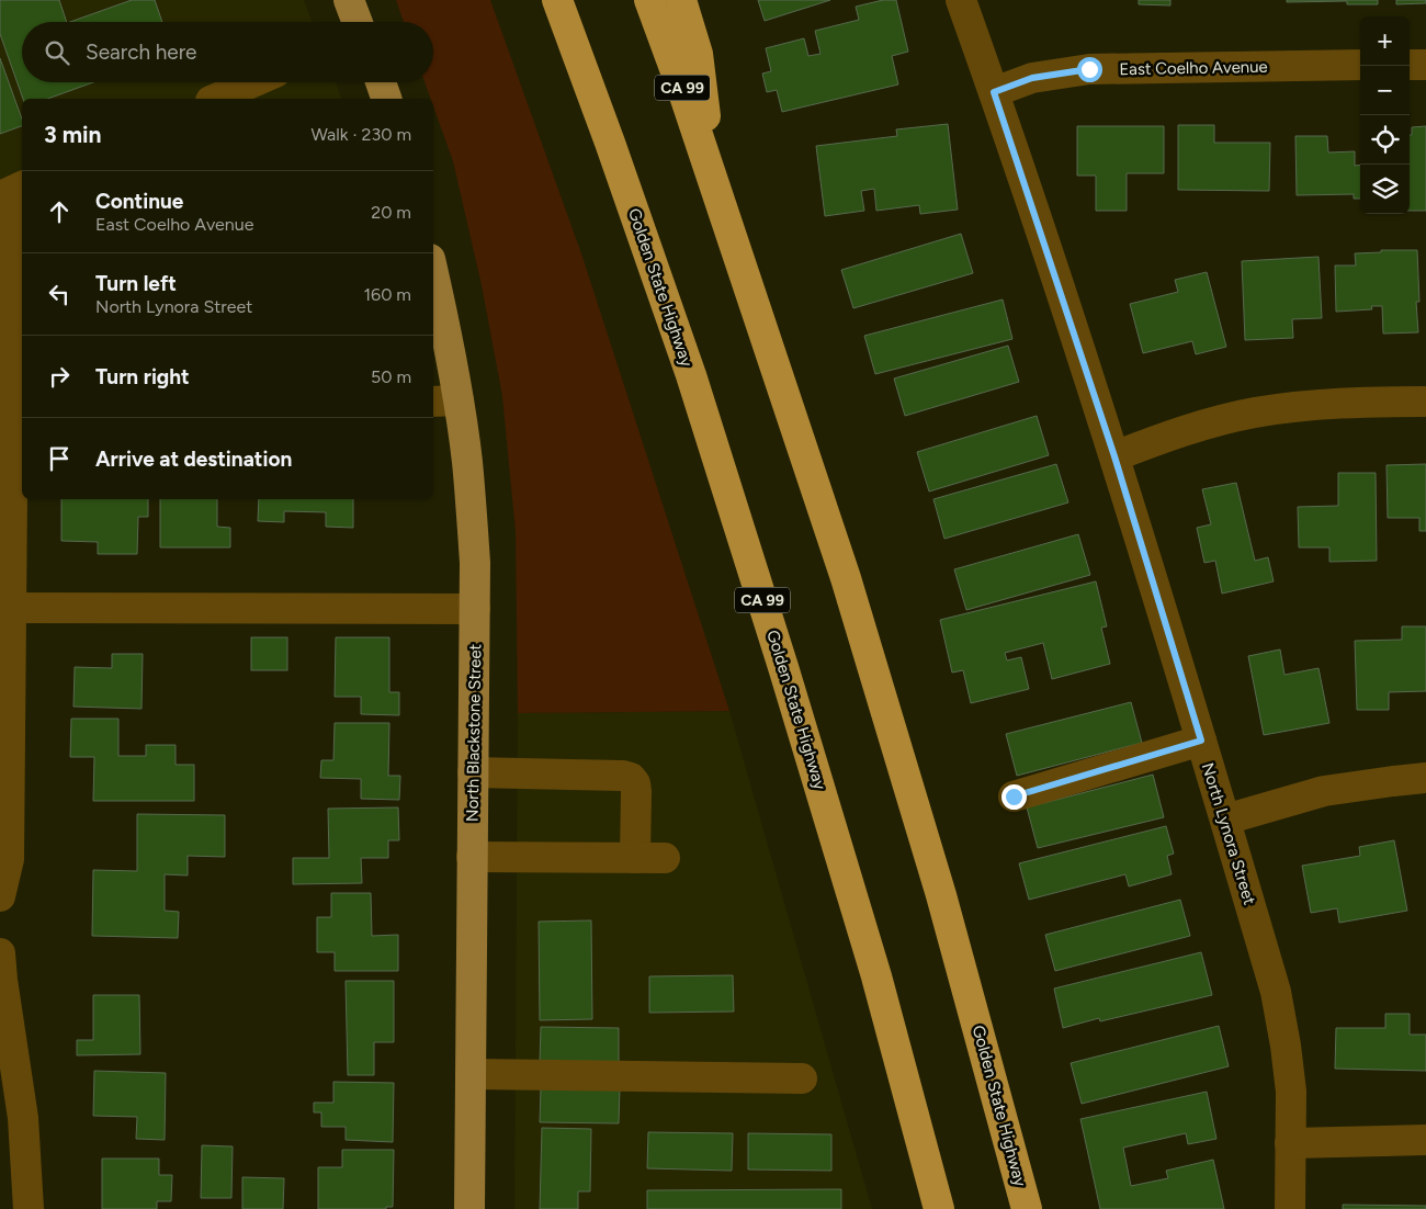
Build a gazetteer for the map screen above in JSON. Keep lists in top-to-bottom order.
{
  "streets": {
    "highway": ["CA 99", "Golden State Highway"],
    "main road": ["North Blackstone Street"],
    "street": ["East Coelho Avenue", "North Lynora Street"]
  },
  "crossings": [
    ["East Coelho Avenue", "North Lynora Street"]
  ],
  "page": {
    "map_buttons": ["+", "−"],
    "search": "Search here",
    "heading": ["3 min", "Walk · 230 m"],
    "list": [
      ["Continue", "East Coelho Avenue", "20 m"],
      ["Turn left", "North Lynora Street", "160 m"],
      ["Turn right", "50 m"],
      "Arrive at destination"
    ]
  }
}
